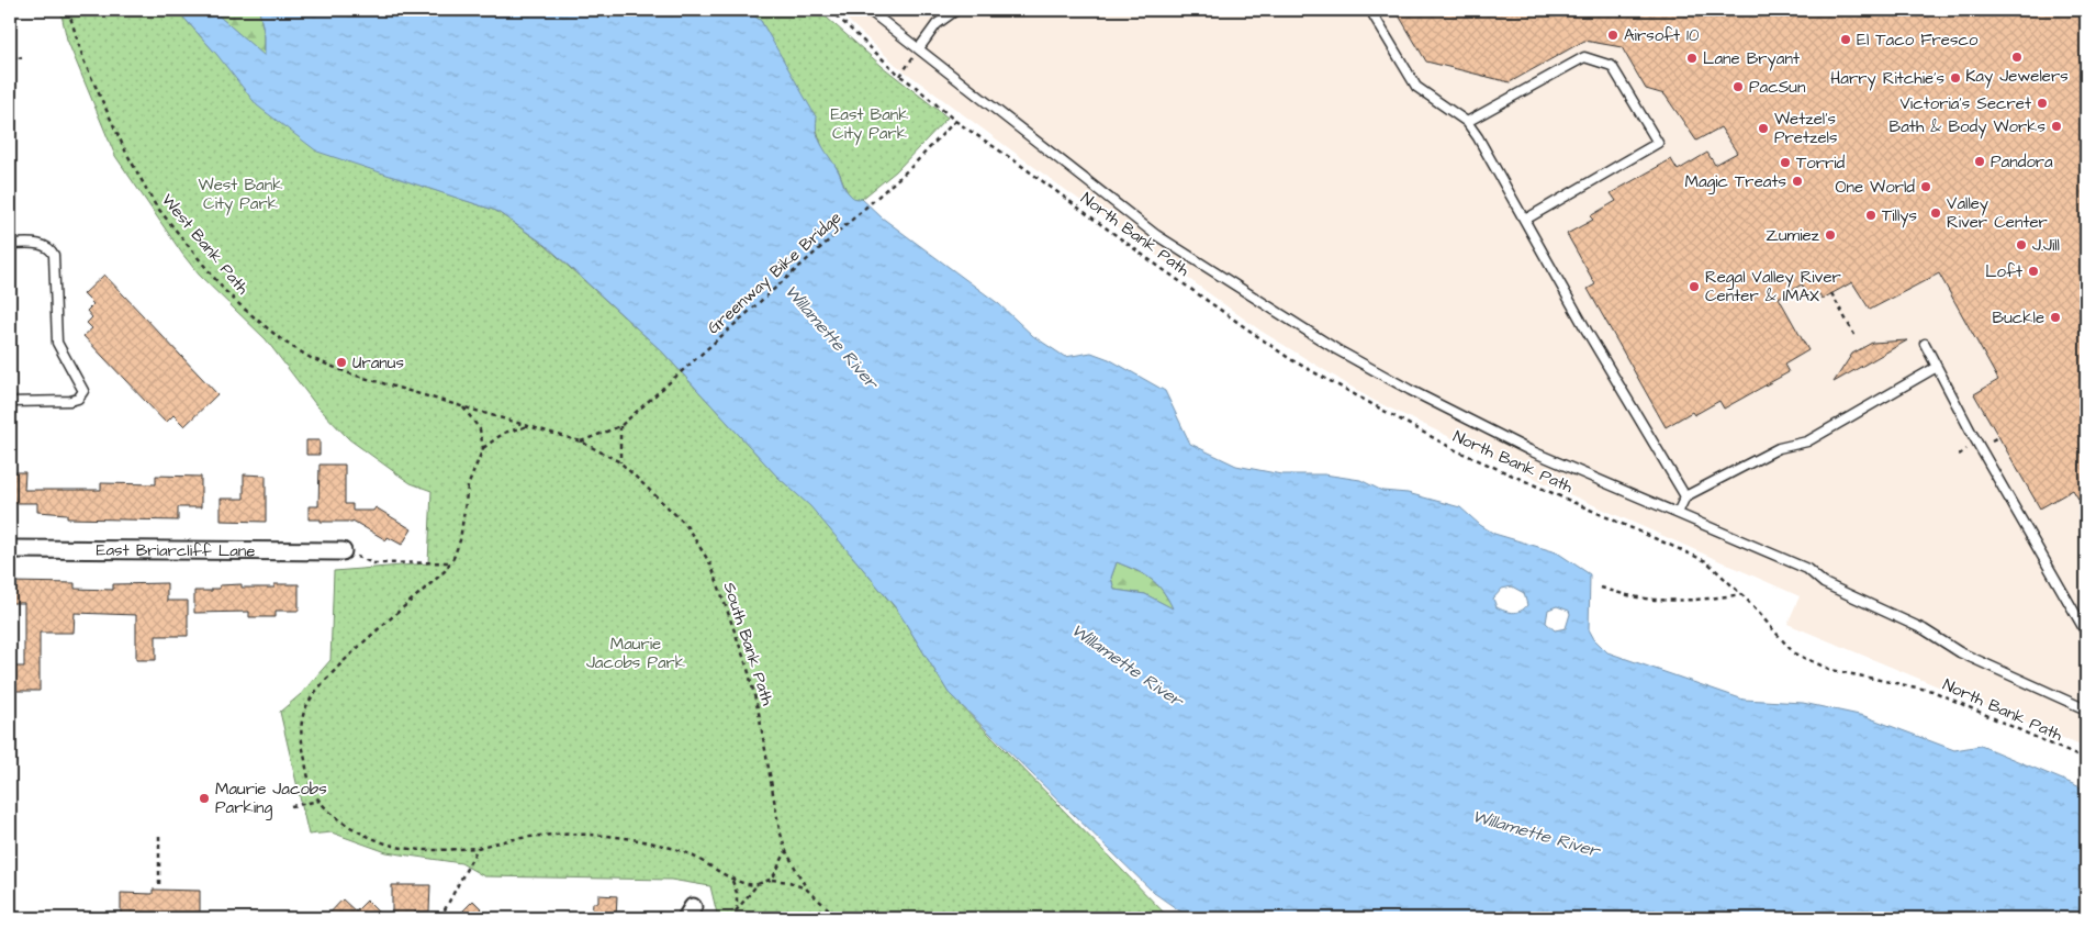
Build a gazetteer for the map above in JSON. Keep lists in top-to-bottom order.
{
  "streets": {
    "street": ["East Briarcliff Lane"],
    "path": [
      "North Bank Path",
      "West Bank Path",
      "Greenway Bike Bridge",
      "South Bank Path"
    ]
  },
  "crossings": [
    ["North Bank Path", "Greenway Bike Bridge"],
    ["West Bank Path", "Greenway Bike Bridge"],
    ["West Bank Path", "South Bank Path"],
    ["Greenway Bike Bridge", "South Bank Path"]
  ],
  "water": ["Willamette River"],
  "parks": ["East Bank City Park", "West Bank City Park", "Maurie Jacobs Park"],
  "places": [
    "Airsoft 10",
    "El Taco Fresco",
    "Kay Jewelers",
    "Lane Bryant",
    "Harry Ritchie's",
    "PacSun",
    "Victoria's Secret",
    "Bath & Body Works",
    "Wetzel's Pretzels",
    "Pandora",
    "Torrid",
    "Magic Treats",
    "One World",
    "Valley River Center",
    "Tillys",
    "Zumiez",
    "J.Jill",
    "Loft",
    "Regal Valley River Center & IMAX",
    "Buckle",
    "Uranus",
    "Maurie Jacobs Parking"
  ]
}
